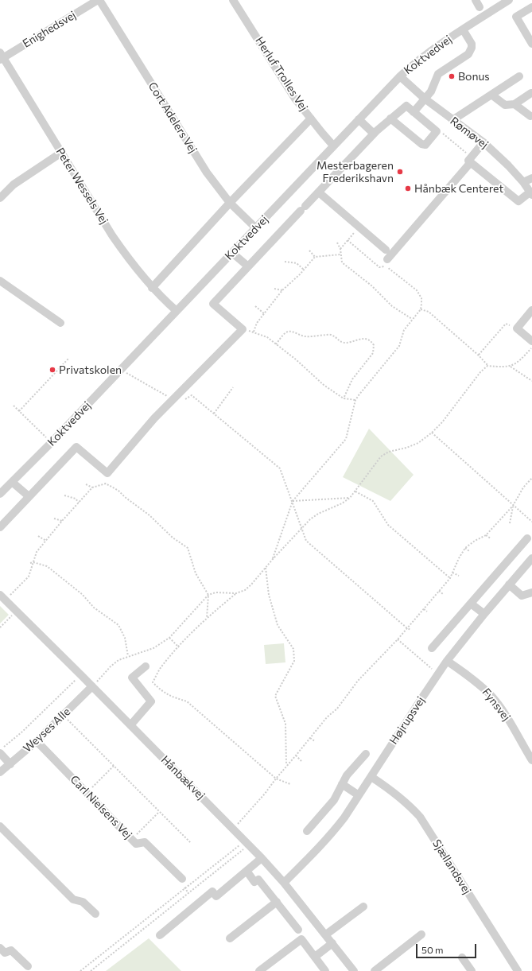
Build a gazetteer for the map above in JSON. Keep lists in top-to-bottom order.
{
  "streets": {
    "street": [
      "Enighedsvej",
      "Koktvedvej",
      "Herluf Trolles Vej",
      "Cort Adelers Vej",
      "Rømøvej",
      "Peter Wessels Vej",
      "Fynsvej",
      "Højrupsvej",
      "Weyses Alle",
      "Hånbækvej",
      "Carl Nielsens Vej",
      "Sjællandsvej"
    ]
  },
  "crossings": [
    ["Enighedsvej", "Cort Adelers Vej"],
    ["Enighedsvej", "Peter Wessels Vej"],
    ["Koktvedvej", "Herluf Trolles Vej"],
    ["Koktvedvej", "Cort Adelers Vej"],
    ["Koktvedvej", "Rømøvej"],
    ["Koktvedvej", "Peter Wessels Vej"],
    ["Fynsvej", "Højrupsvej"],
    ["Højrupsvej", "Hånbækvej"],
    ["Højrupsvej", "Sjællandsvej"],
    ["Weyses Alle", "Hånbækvej"],
    ["Weyses Alle", "Carl Nielsens Vej"]
  ],
  "places": [
    "Bonus",
    "Mesterbageren Frederikshavn",
    "Hånbæk Centeret",
    "Privatskolen"
  ],
  "scale_bar": "50 m"
}
